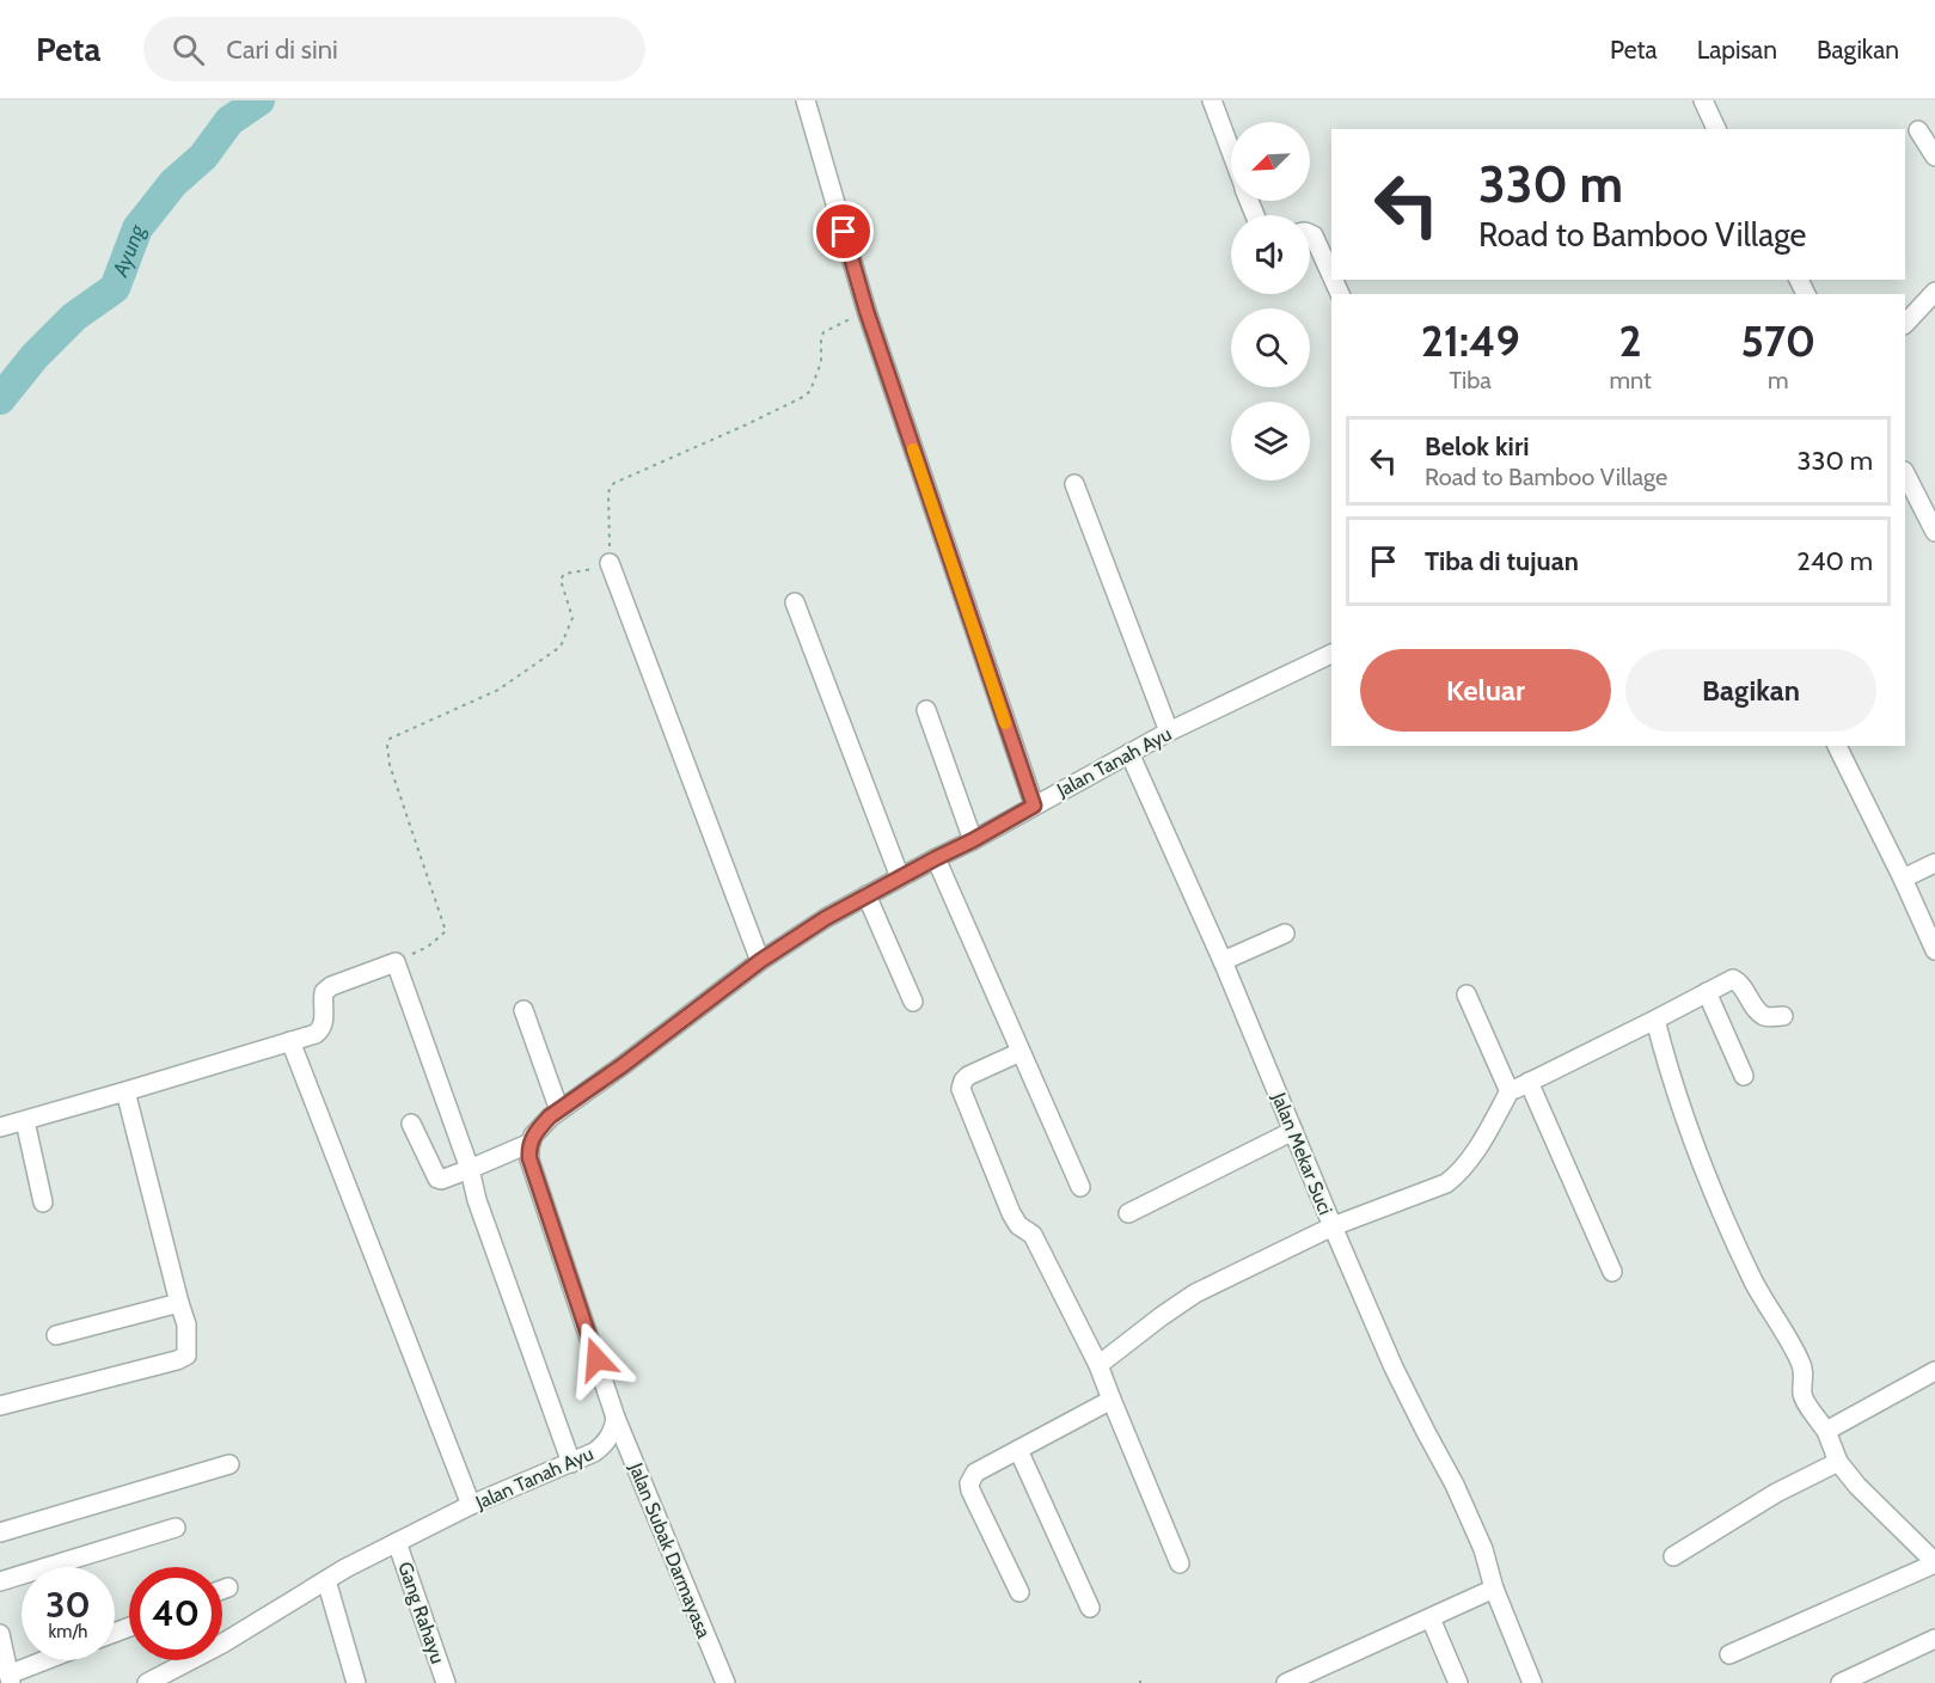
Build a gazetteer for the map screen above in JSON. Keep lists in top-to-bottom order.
{
  "streets": {
    "street": [
      "Jalan Tanah Ayu",
      "Jalan Mekar Suci",
      "Jalan Subak Darmayasa",
      "Gang Rahayu"
    ]
  },
  "crossings": [
    ["Jalan Tanah Ayu", "Jalan Mekar Suci"],
    ["Jalan Tanah Ayu", "Jalan Subak Darmayasa"],
    ["Jalan Tanah Ayu", "Gang Rahayu"]
  ],
  "water": ["Ayung"],
  "north": "bottom left",
  "page": {
    "header": "Peta",
    "search": "Cari di sini",
    "nav": ["Peta", "Lapisan", "Bagikan"],
    "turn": ["330 m", "Road to Bamboo Village"],
    "eta": [
      "21:49",
      "Tiba",
      "2",
      "mnt",
      "570",
      "m"
    ],
    "list": [
      {
        "name": "Belok kiri",
        "note": "Road to Bamboo Village",
        "value": "330 m"
      },
      {
        "name": "Tiba di tujuan",
        "value": "240 m"
      }
    ],
    "buttons": ["Keluar", "Bagikan"],
    "speed": "30 km/h",
    "limit": "40"
  }
}
